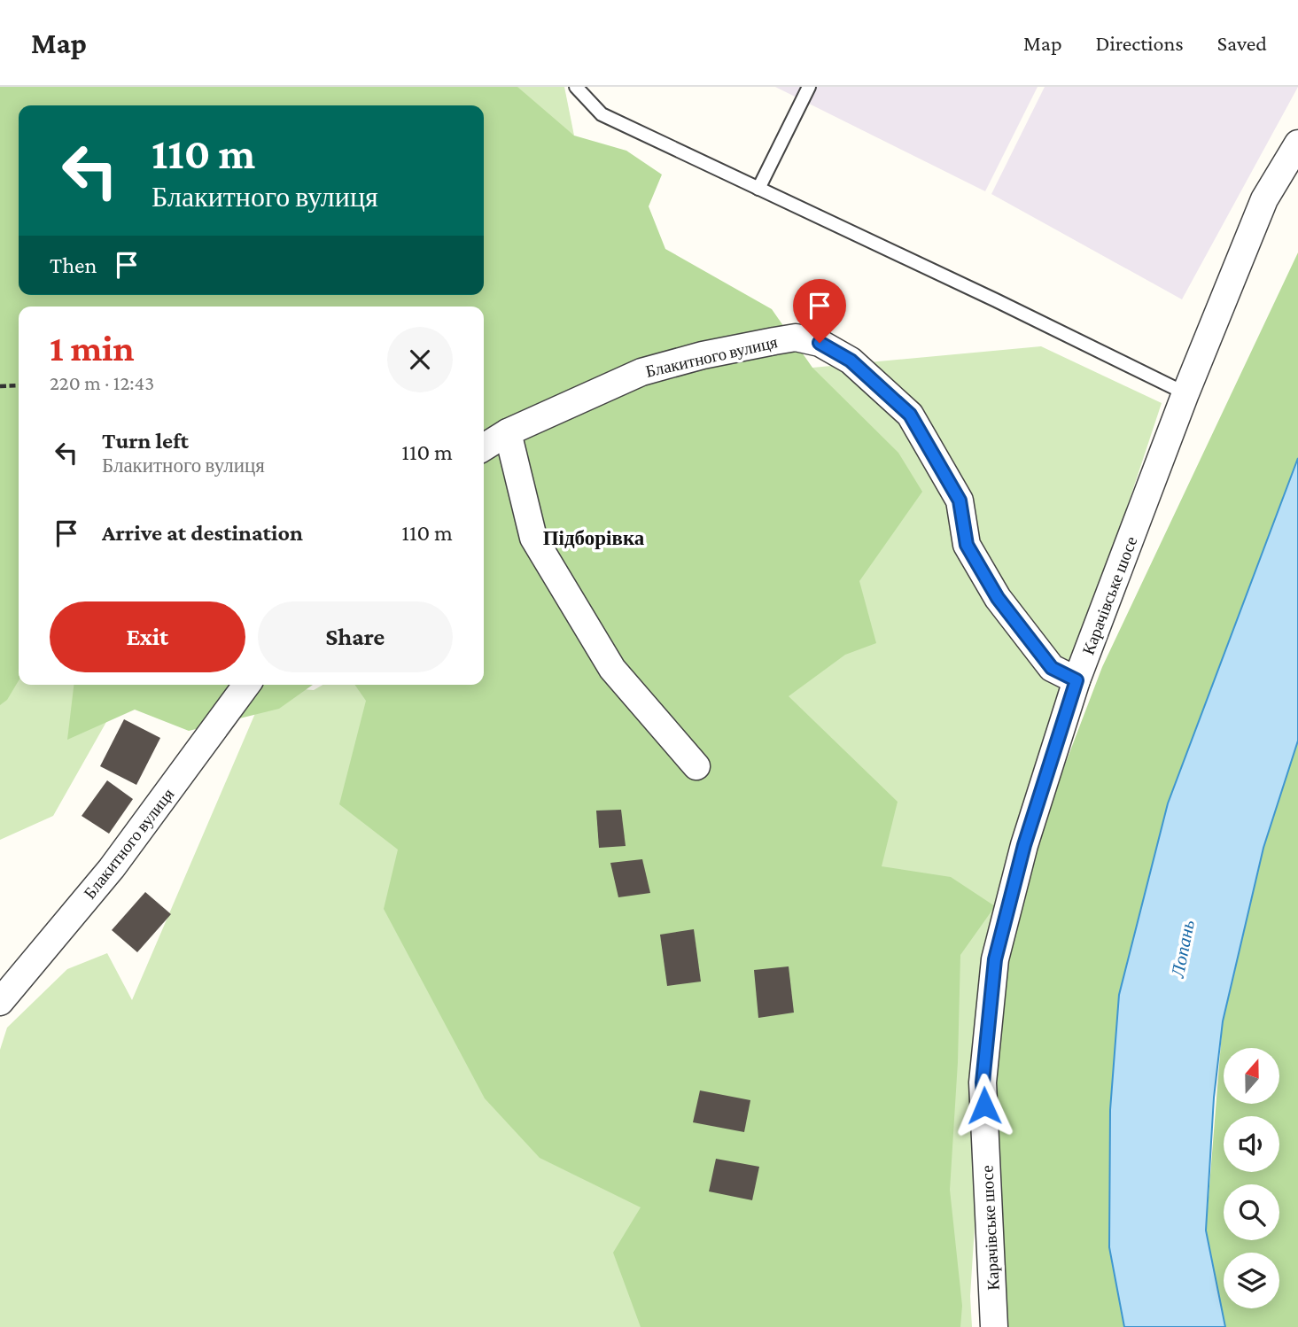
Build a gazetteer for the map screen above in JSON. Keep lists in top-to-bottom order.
{
  "streets": {
    "street": ["Блакитного вулиця", "Карачівське шосе"]
  },
  "crossings": [
    ["Блакитного вулиця", "Карачівське шосе"]
  ],
  "districts": ["Підборівка"],
  "water": ["Лопань"],
  "north": "top",
  "page": {
    "header": "Map",
    "nav": ["Map", "Directions", "Saved"],
    "turn": ["110 m", "Блакитного вулиця"],
    "then": "Then",
    "heading": ["1 min", "220 m · 12:43"],
    "list": [
      {
        "name": "Turn left",
        "note": "Блакитного вулиця",
        "value": "110 m"
      },
      {
        "name": "Arrive at destination",
        "value": "110 m"
      }
    ],
    "buttons": ["Exit", "Share"]
  }
}
